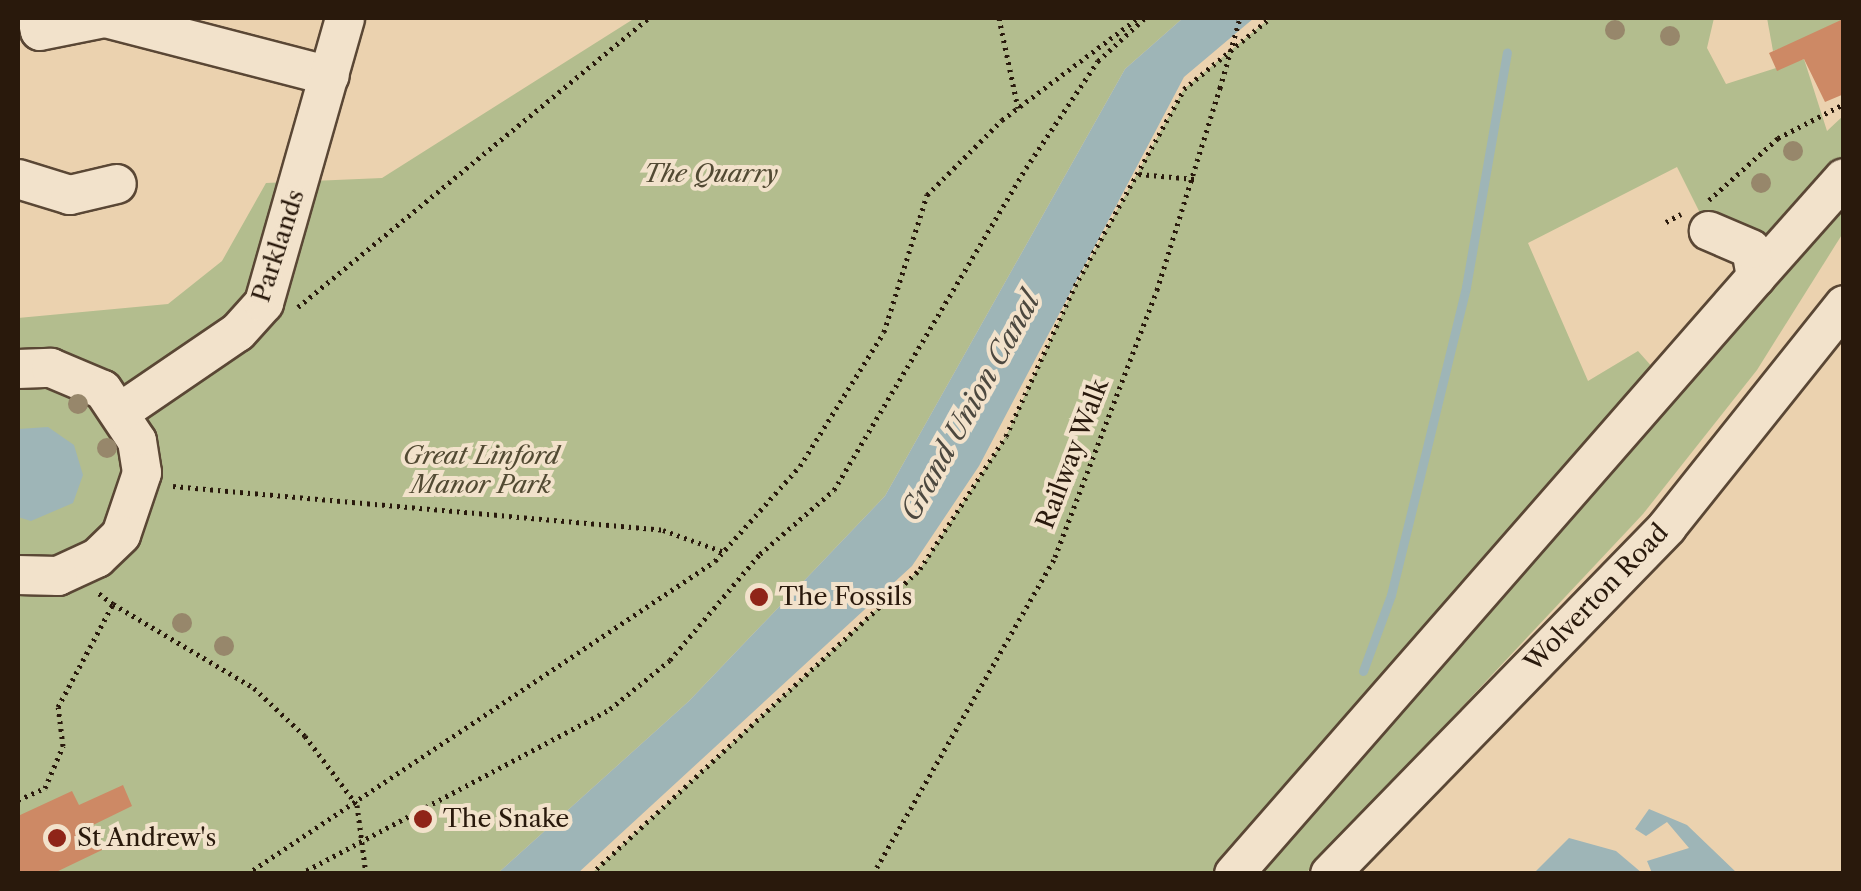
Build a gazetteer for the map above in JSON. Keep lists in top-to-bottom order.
{
  "streets": {
    "street": ["Parklands", "Wolverton Road"],
    "path": ["Railway Walk"]
  },
  "water": ["Grand Union Canal"],
  "parks": ["The Quarry", "Great Linford Manor Park"],
  "places": ["The Fossils", "The Snake", "St Andrew's"]
}
